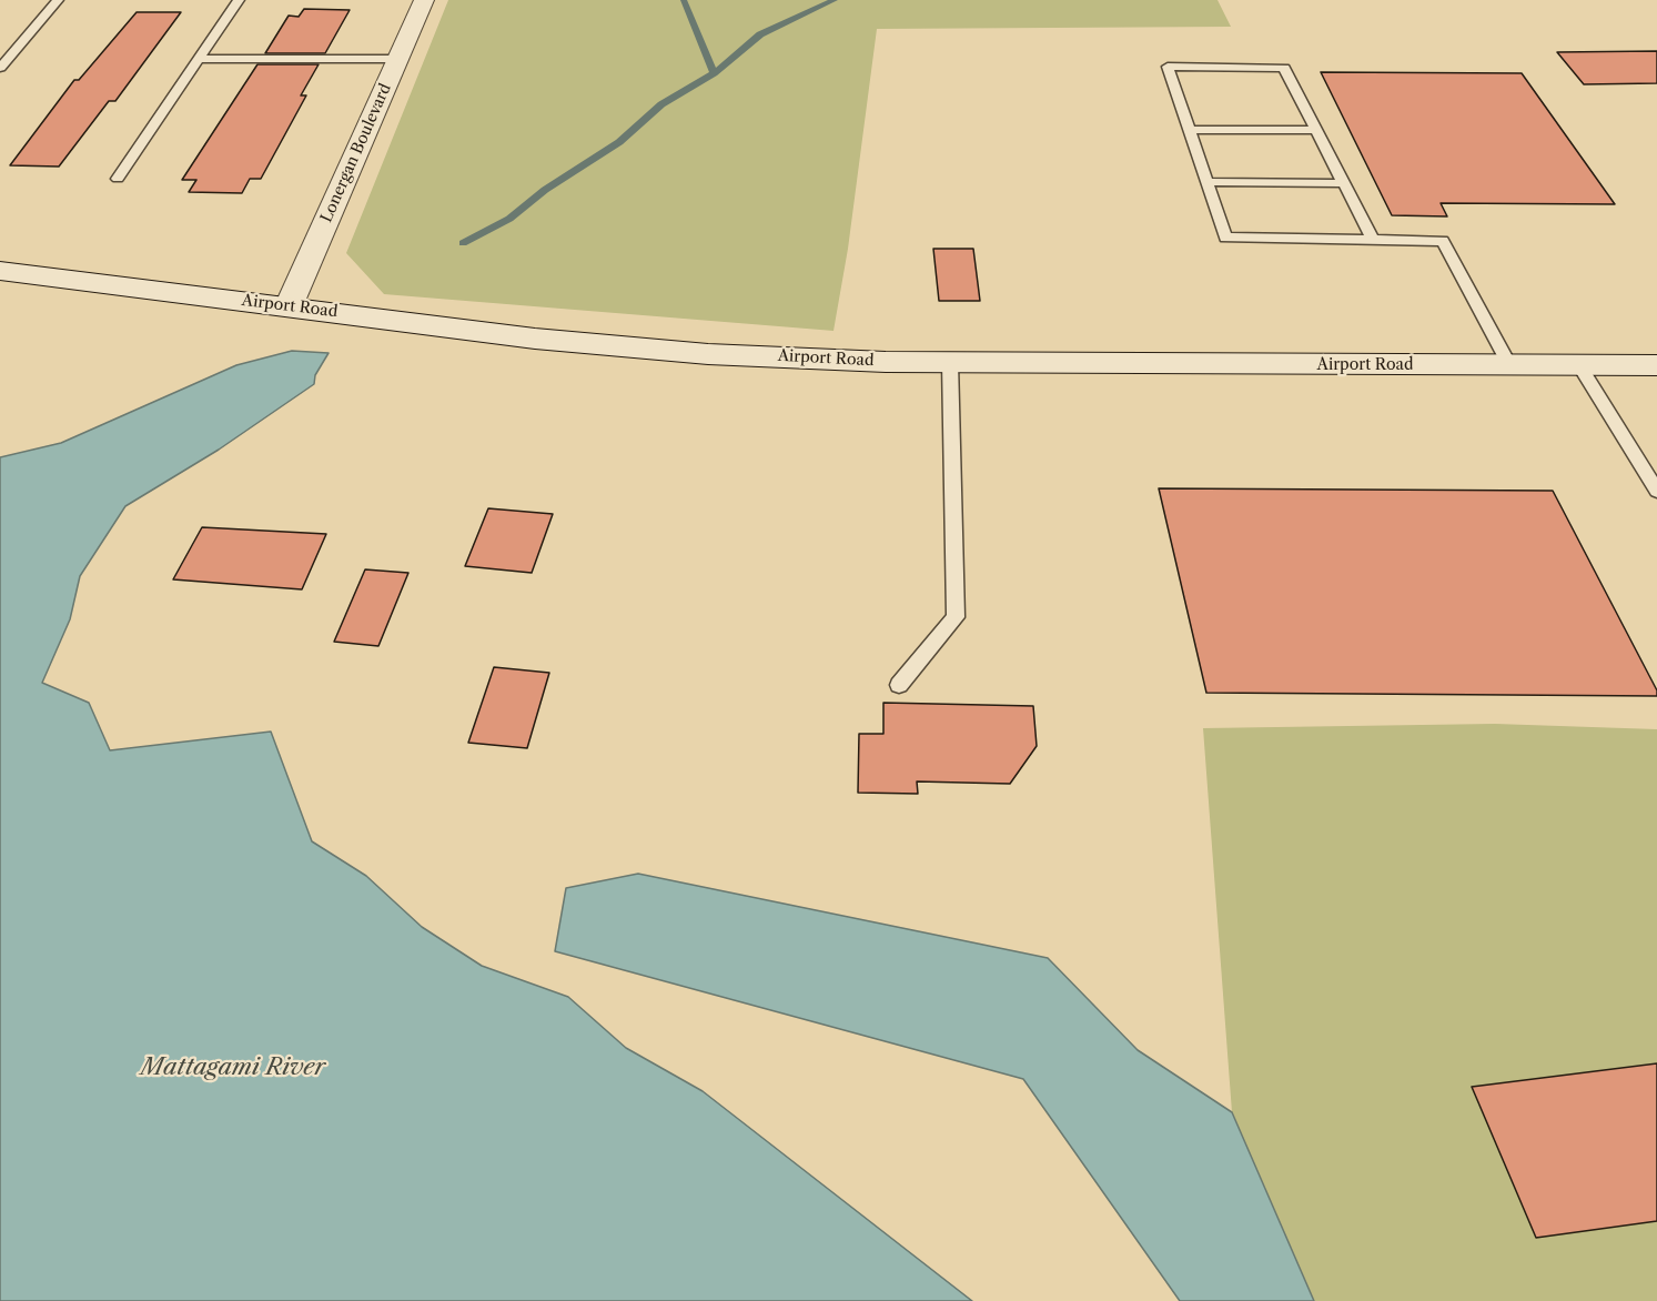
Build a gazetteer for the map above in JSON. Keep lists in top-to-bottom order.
{
  "streets": {
    "main road": ["Lonergan Boulevard", "Airport Road"]
  },
  "crossings": [
    ["Lonergan Boulevard", "Airport Road"]
  ],
  "water": ["Mattagami River"]
}
